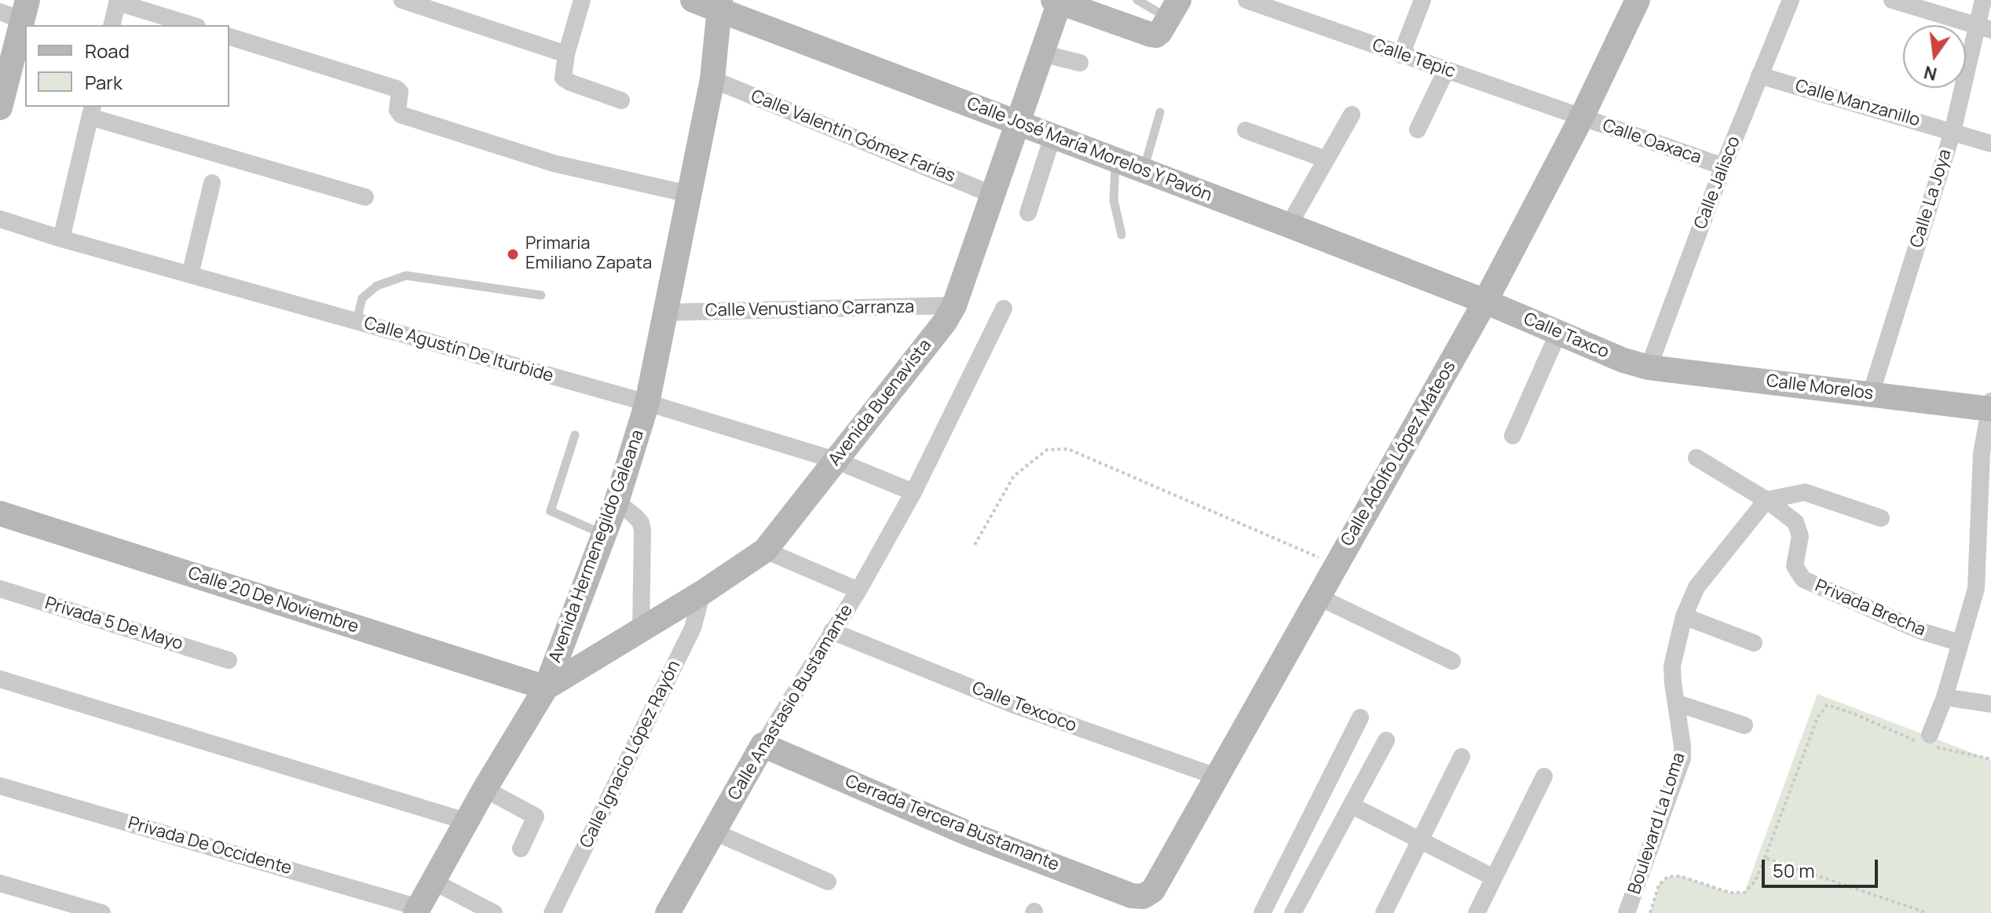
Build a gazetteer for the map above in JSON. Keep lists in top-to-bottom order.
{
  "streets": {
    "main road": [
      "Calle José María Morelos Y Pavón",
      "Calle Taxco",
      "Calle Morelos",
      "Avenida Buenavista",
      "Calle Adolfo López Mateos",
      "Avenida Hermenegildo Galeana",
      "Calle 20 De Noviembre",
      "Calle Anastasio Bustamante",
      "Cerrada Tercera Bustamante"
    ],
    "street": [
      "Calle Tepic",
      "Calle Manzanillo",
      "Calle Valentín Gómez Farías",
      "Calle Oaxaca",
      "Calle Jalisco",
      "Calle La Joya",
      "Calle Venustiano Carranza",
      "Calle Agustín De Iturbide",
      "Privada Brecha",
      "Privada 5 De Mayo",
      "Calle Texcoco",
      "Calle Ignacio López Rayón",
      "Boulevard La Loma",
      "Privada De Occidente"
    ]
  },
  "crossings": [
    ["Calle Tepic", "Calle Oaxaca"],
    ["Calle Tepic", "Calle Adolfo López Mateos"],
    ["Calle Manzanillo", "Calle Jalisco"],
    ["Calle Manzanillo", "Calle La Joya"],
    ["Calle Valentín Gómez Farías", "Avenida Buenavista"],
    ["Calle Valentín Gómez Farías", "Avenida Hermenegildo Galeana"],
    ["Calle Oaxaca", "Calle Jalisco"],
    ["Calle Oaxaca", "Calle Adolfo López Mateos"],
    ["Calle José María Morelos Y Pavón", "Calle Taxco"],
    ["Calle José María Morelos Y Pavón", "Avenida Buenavista"],
    ["Calle José María Morelos Y Pavón", "Calle Adolfo López Mateos"],
    ["Calle José María Morelos Y Pavón", "Avenida Hermenegildo Galeana"],
    ["Calle Jalisco", "Calle Taxco"],
    ["Calle Jalisco", "Calle Morelos"],
    ["Calle La Joya", "Calle Morelos"],
    ["Calle Venustiano Carranza", "Avenida Buenavista"],
    ["Calle Venustiano Carranza", "Avenida Hermenegildo Galeana"],
    ["Calle Taxco", "Calle Morelos"],
    ["Calle Taxco", "Calle Adolfo López Mateos"],
    ["Calle Agustín De Iturbide", "Avenida Buenavista"],
    ["Calle Agustín De Iturbide", "Avenida Hermenegildo Galeana"],
    ["Calle Agustín De Iturbide", "Calle Anastasio Bustamante"],
    ["Avenida Buenavista", "Avenida Hermenegildo Galeana"],
    ["Avenida Buenavista", "Calle 20 De Noviembre"],
    ["Avenida Buenavista", "Calle Ignacio López Rayón"],
    ["Calle Adolfo López Mateos", "Calle Texcoco"],
    ["Calle Adolfo López Mateos", "Cerrada Tercera Bustamante"],
    ["Avenida Hermenegildo Galeana", "Calle 20 De Noviembre"],
    ["Avenida Hermenegildo Galeana", "Privada De Occidente"],
    ["Privada Brecha", "Boulevard La Loma"],
    ["Calle Anastasio Bustamante", "Calle Texcoco"],
    ["Calle Anastasio Bustamante", "Cerrada Tercera Bustamante"]
  ],
  "places": ["Primaria Emiliano Zapata"],
  "legend": ["Road", "Park"],
  "scale_bar": "50 m",
  "north": "bottom"
}
